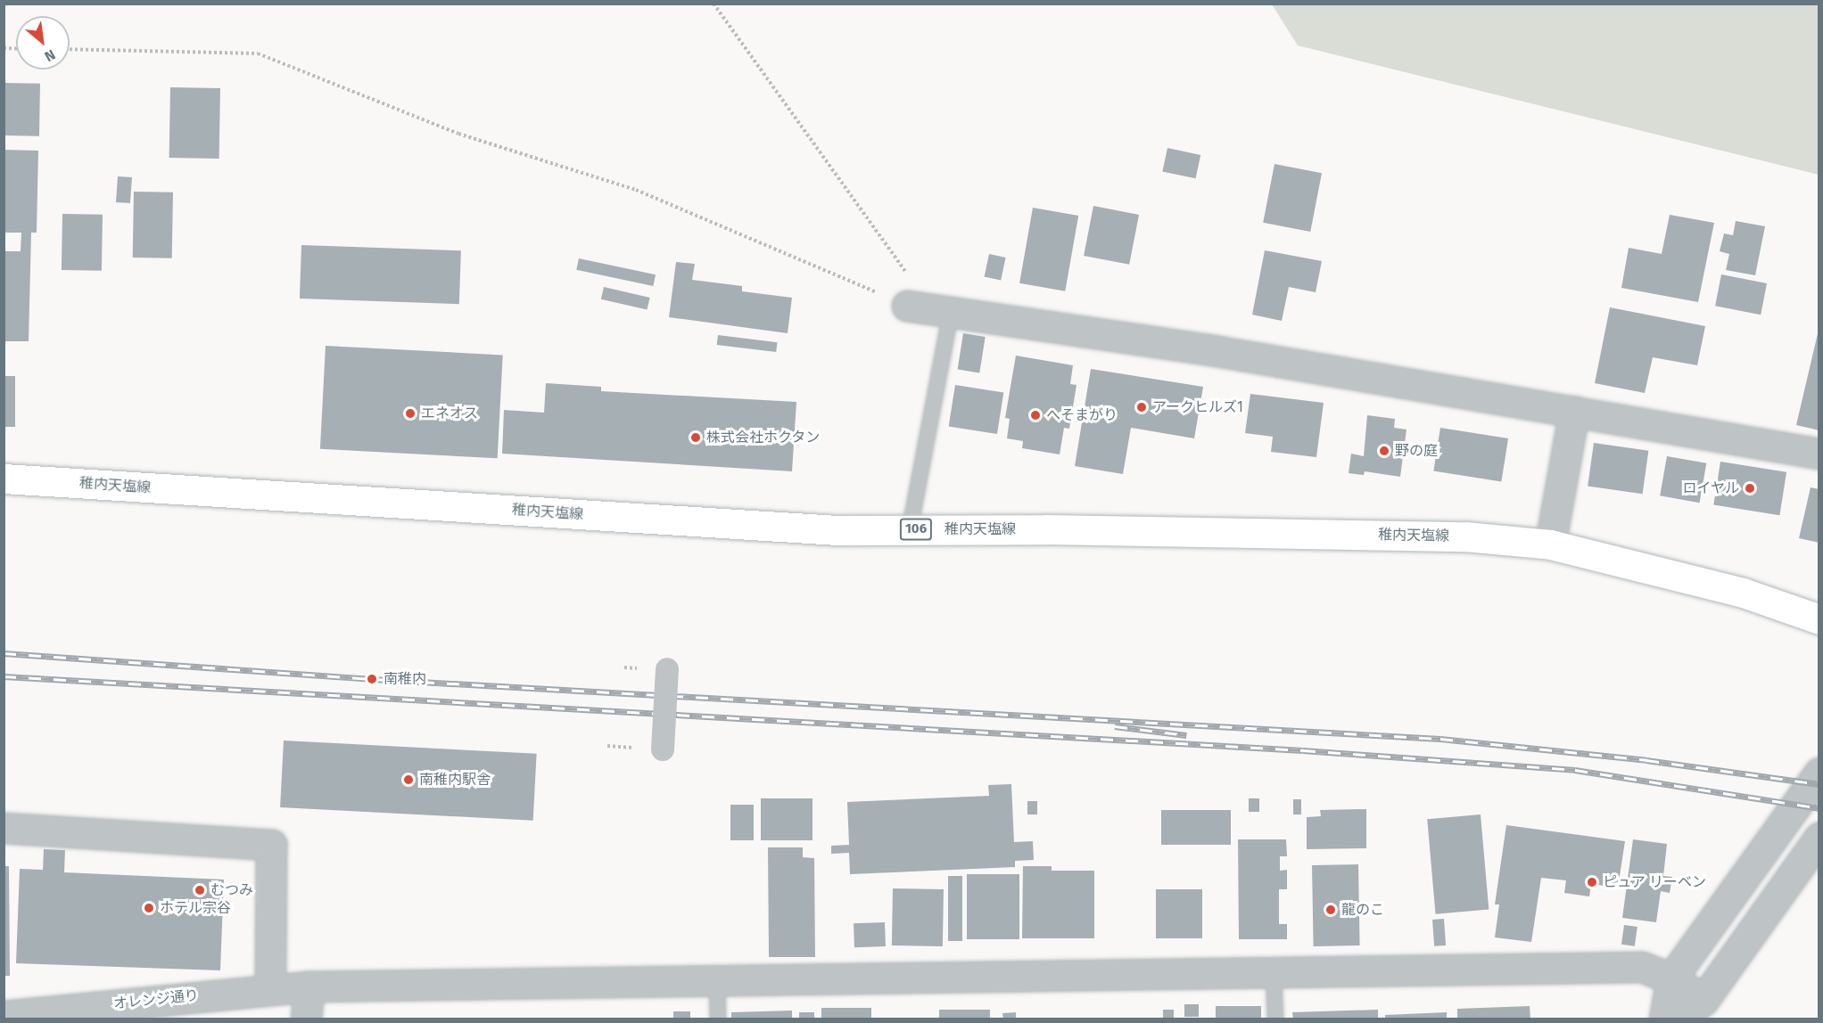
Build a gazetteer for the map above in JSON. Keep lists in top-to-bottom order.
{
  "streets": {
    "main road": ["稚内天塩線", "106"],
    "street": ["オレンジ通り"]
  },
  "places": [
    "アークヒルズ1",
    "エネオス",
    "へそまがり",
    "株式会社ホクタン",
    "野の庭",
    "ロイヤル",
    "南稚内",
    "南稚内駅舎",
    "ピュア リーベン",
    "むつみ",
    "ホテル宗谷",
    "龍のこ"
  ],
  "north": "bottom right"
}
